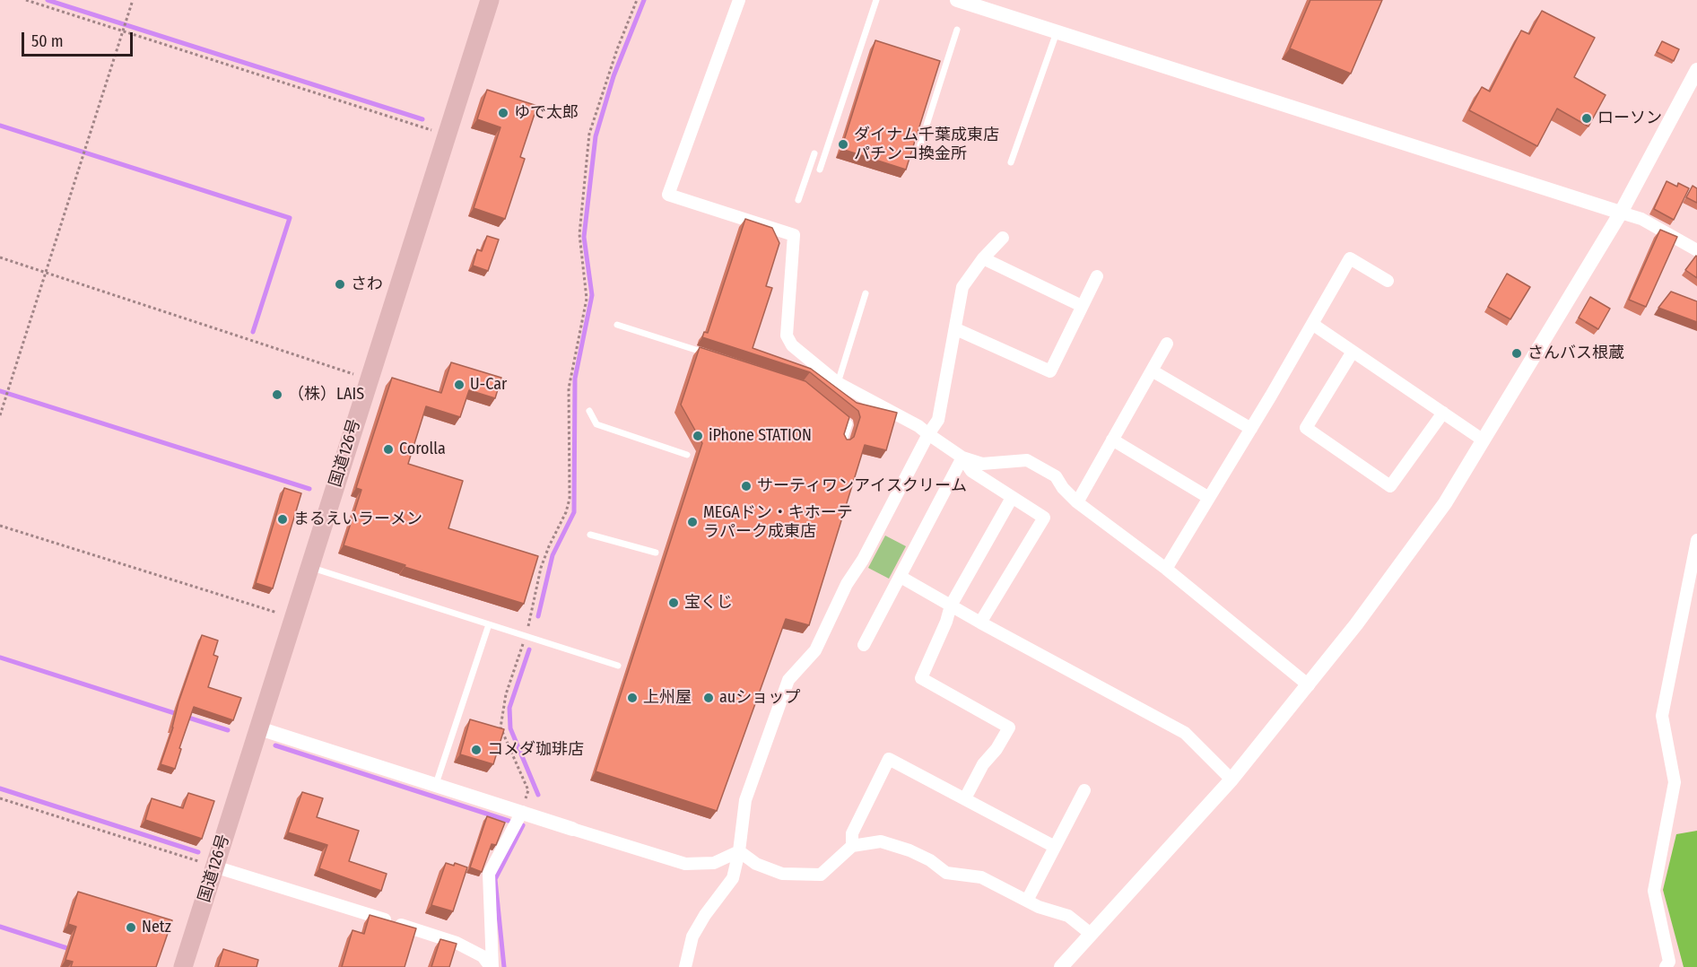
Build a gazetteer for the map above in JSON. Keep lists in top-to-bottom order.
{
  "streets": {
    "highway": ["国道126号"]
  },
  "places": [
    "ゆで太郎",
    "ローソン",
    "ダイナム千葉成東店 パチンコ換金所",
    "さわ",
    "さんバス根蔵",
    "U-Car",
    "（株）LAIS",
    "iPhone STATION",
    "Corolla",
    "サーティワンアイスクリーム",
    "まるえいラーメン",
    "MEGAドン・キホーテ ラパーク成東店",
    "宝くじ",
    "上州屋",
    "auショップ",
    "コメダ珈琲店",
    "Netz"
  ],
  "scale_bar": "50 m"
}
